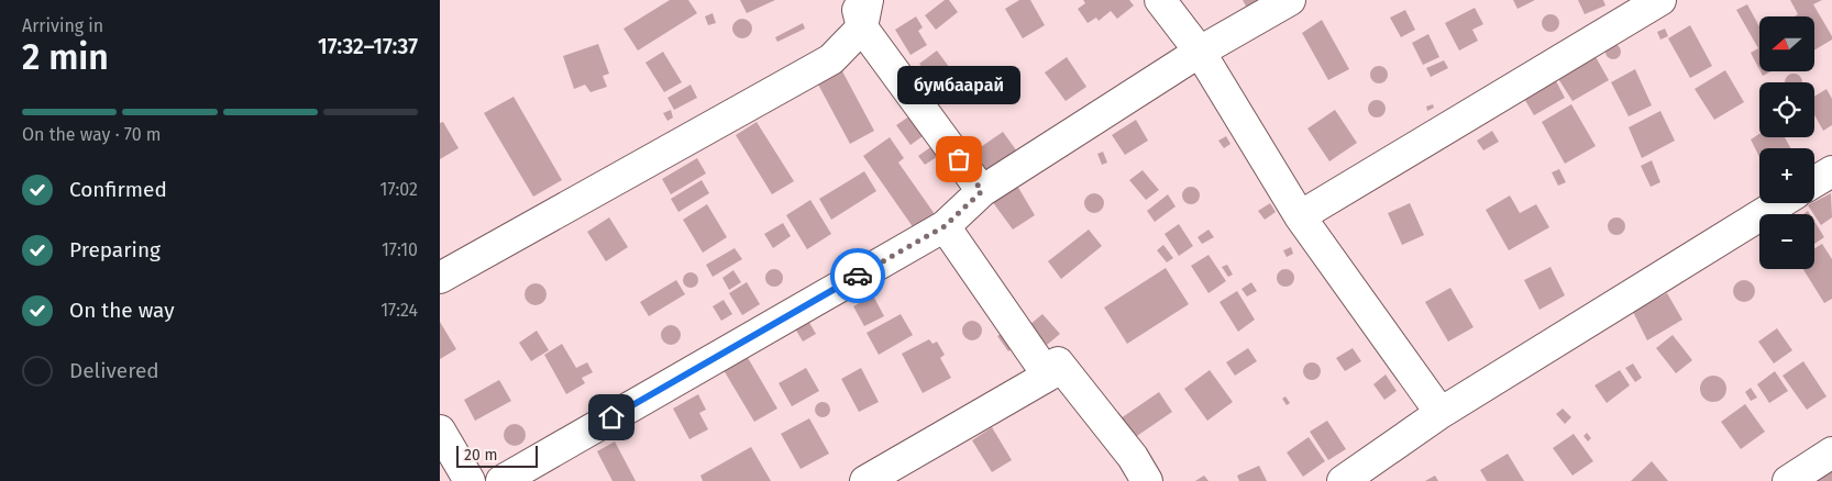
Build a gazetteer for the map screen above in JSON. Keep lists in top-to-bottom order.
{
  "places": ["бумбаарай"],
  "scale_bar": "20 m",
  "north": "left",
  "page": {
    "heading": ["2 min", "Arriving in", "17:32–17:37"],
    "map_buttons": ["+", "−"],
    "bubble": "бумбаарай",
    "bar": "On the way · 70 m",
    "list": [
      ["Confirmed", "17:02"],
      ["Preparing", "17:10"],
      ["On the way", "17:24"],
      "Delivered"
    ],
    "scale": "20 m"
  }
}
